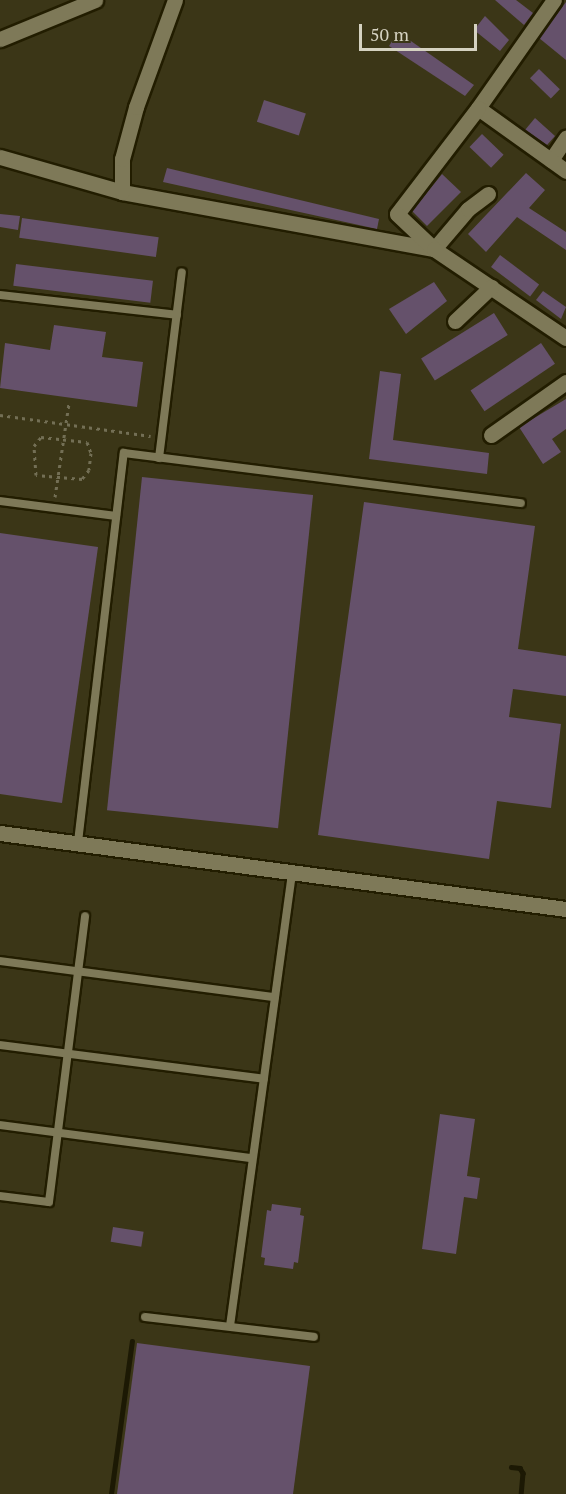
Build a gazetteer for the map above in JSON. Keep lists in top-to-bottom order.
{
  "scale_bar": "50 m"
}
